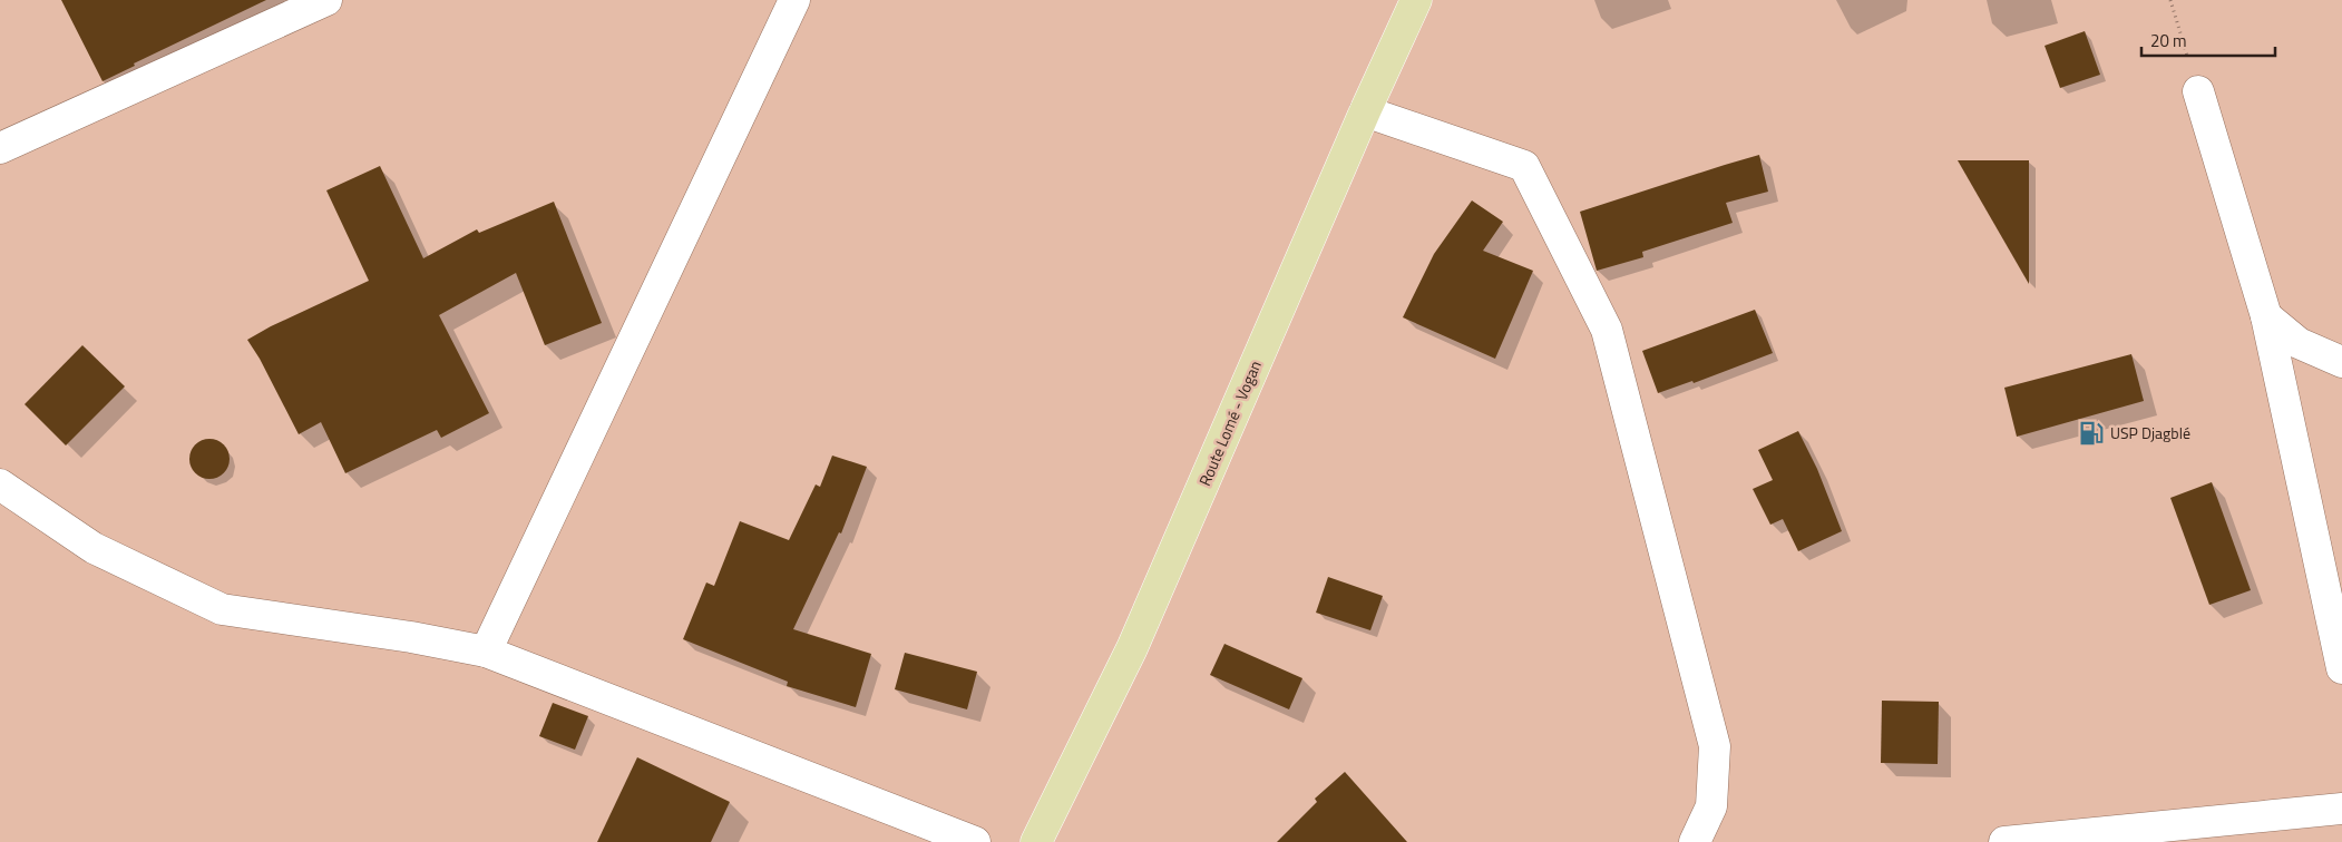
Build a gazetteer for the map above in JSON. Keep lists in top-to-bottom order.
{
  "streets": {
    "main road": ["Route Lomé - Vogan"]
  },
  "places": {
    "fuel station": ["USP Djagblé"]
  },
  "scale_bar": "20 m"
}
